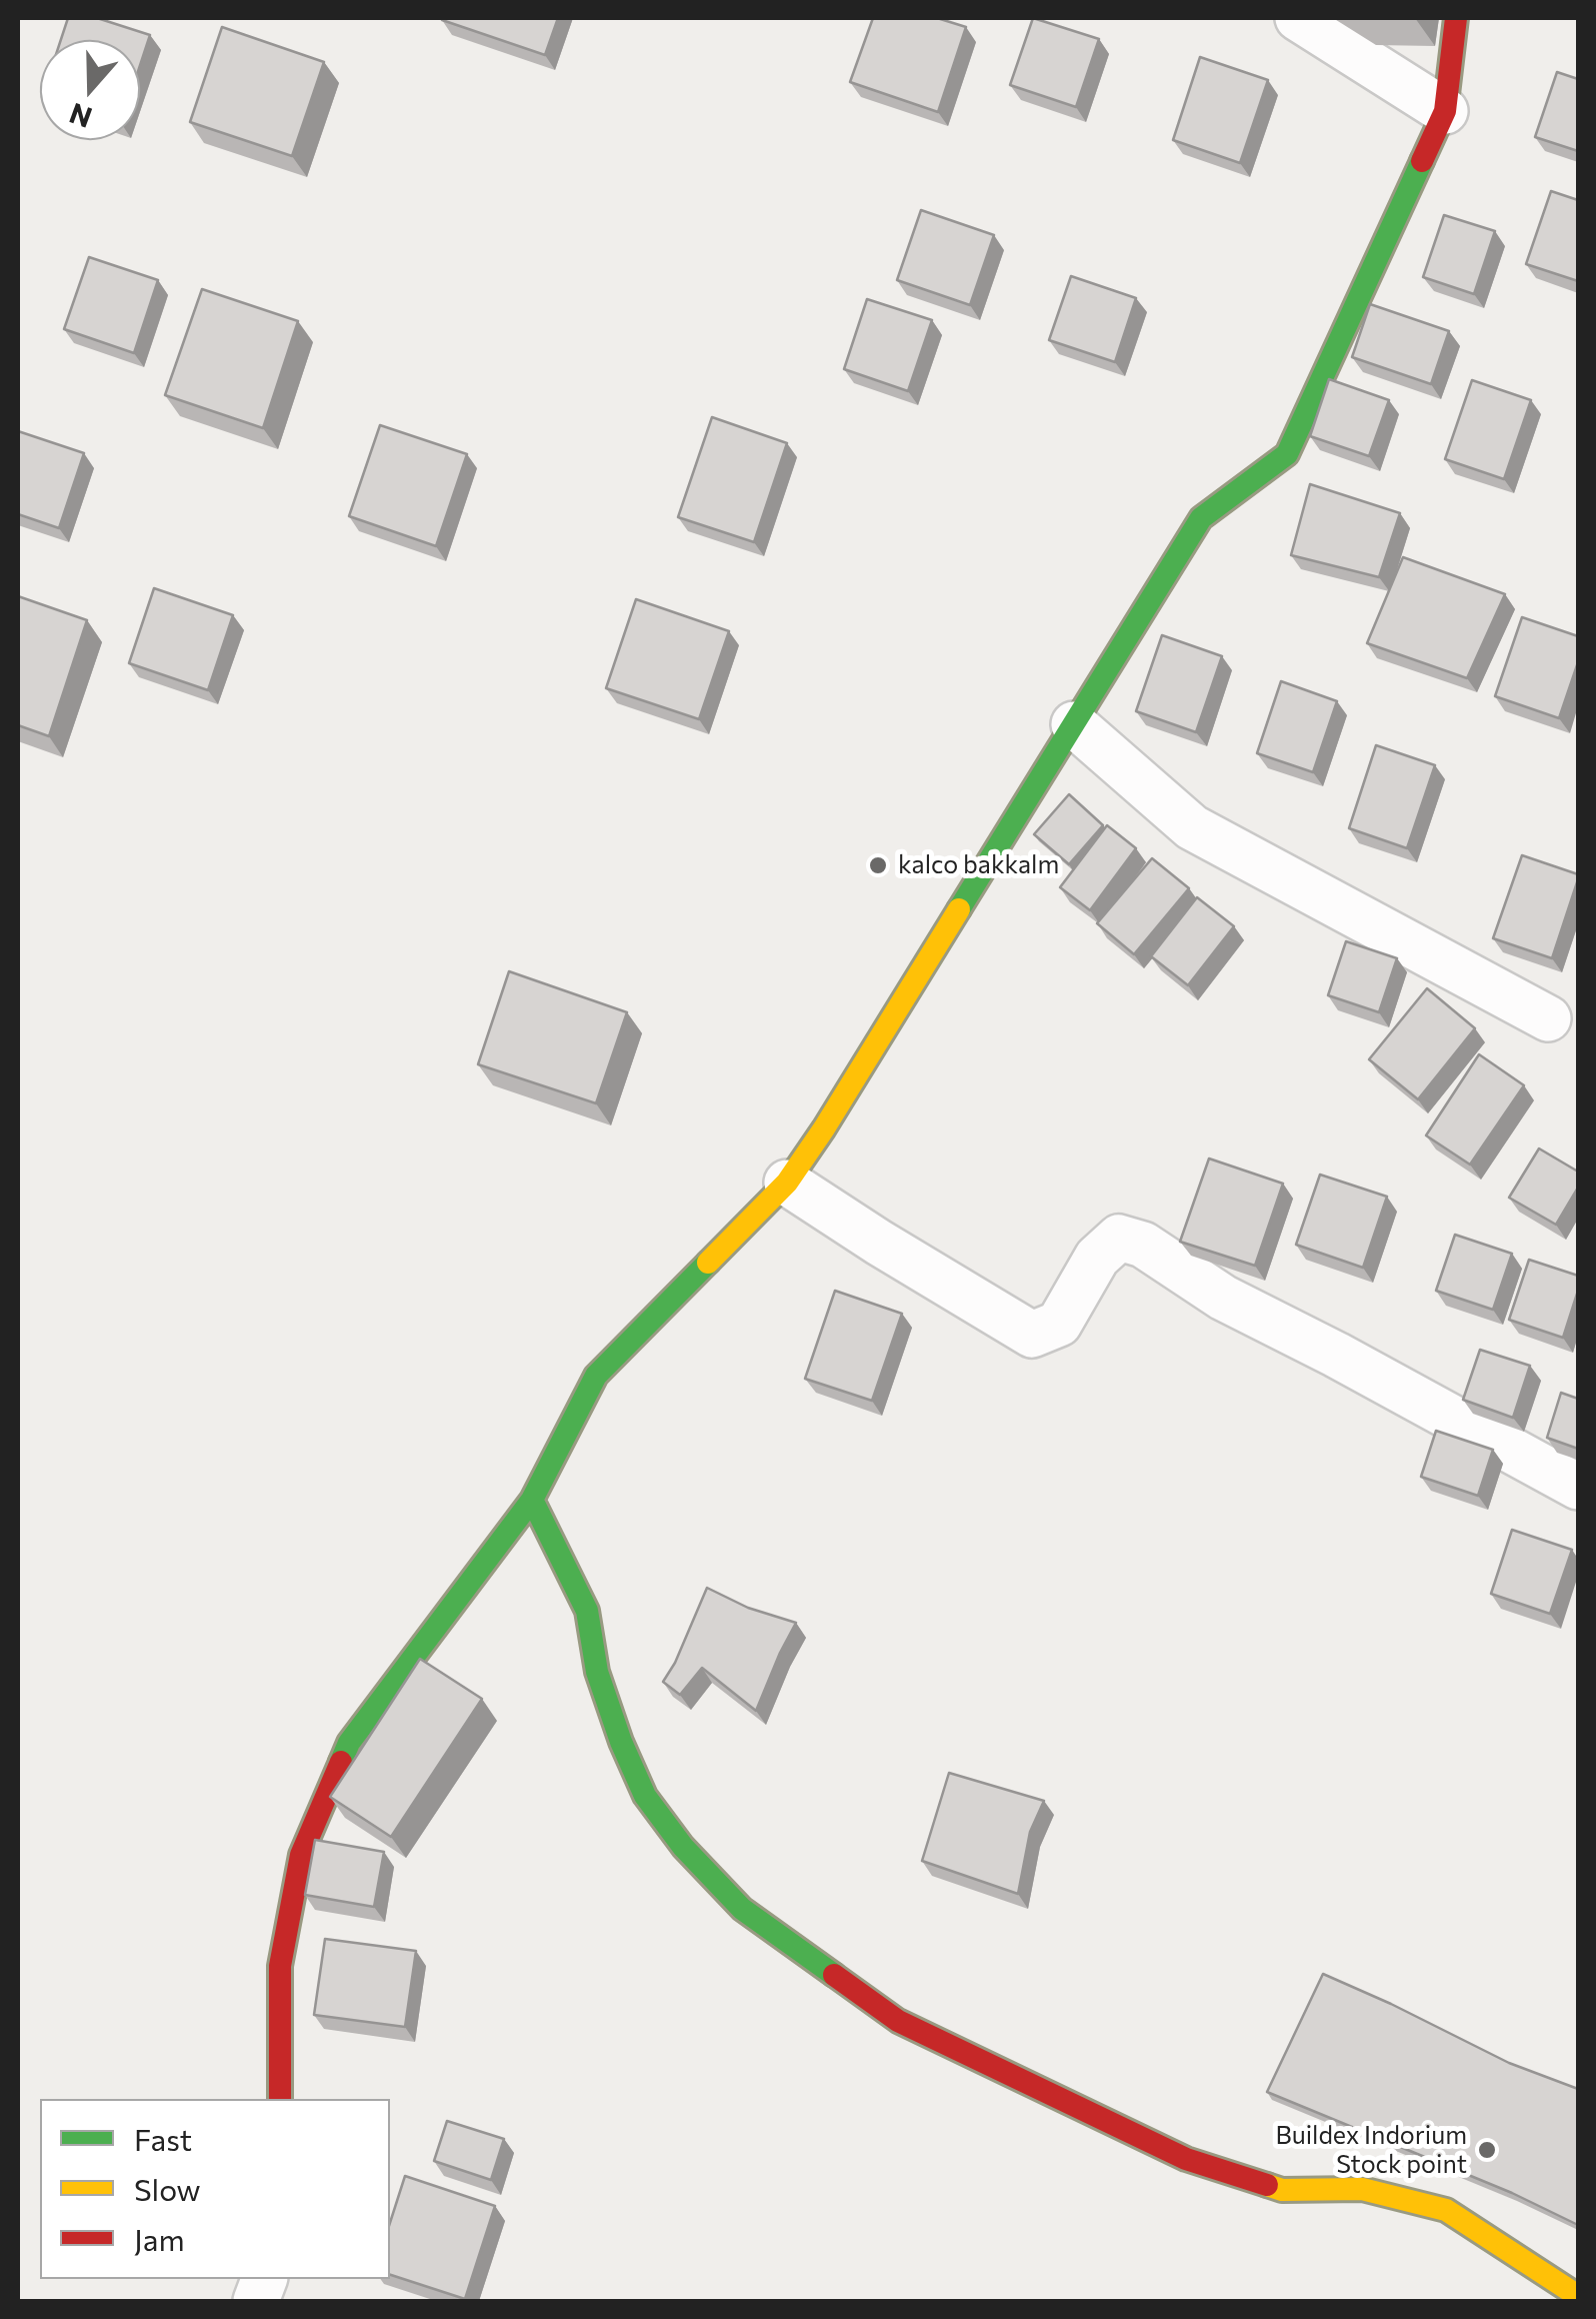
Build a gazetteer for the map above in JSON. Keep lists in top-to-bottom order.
{
  "places": ["kalco bakkalm", "Buildex Indorium Stock point"],
  "legend": ["Fast", "Slow", "Jam"],
  "north": "bottom"
}
